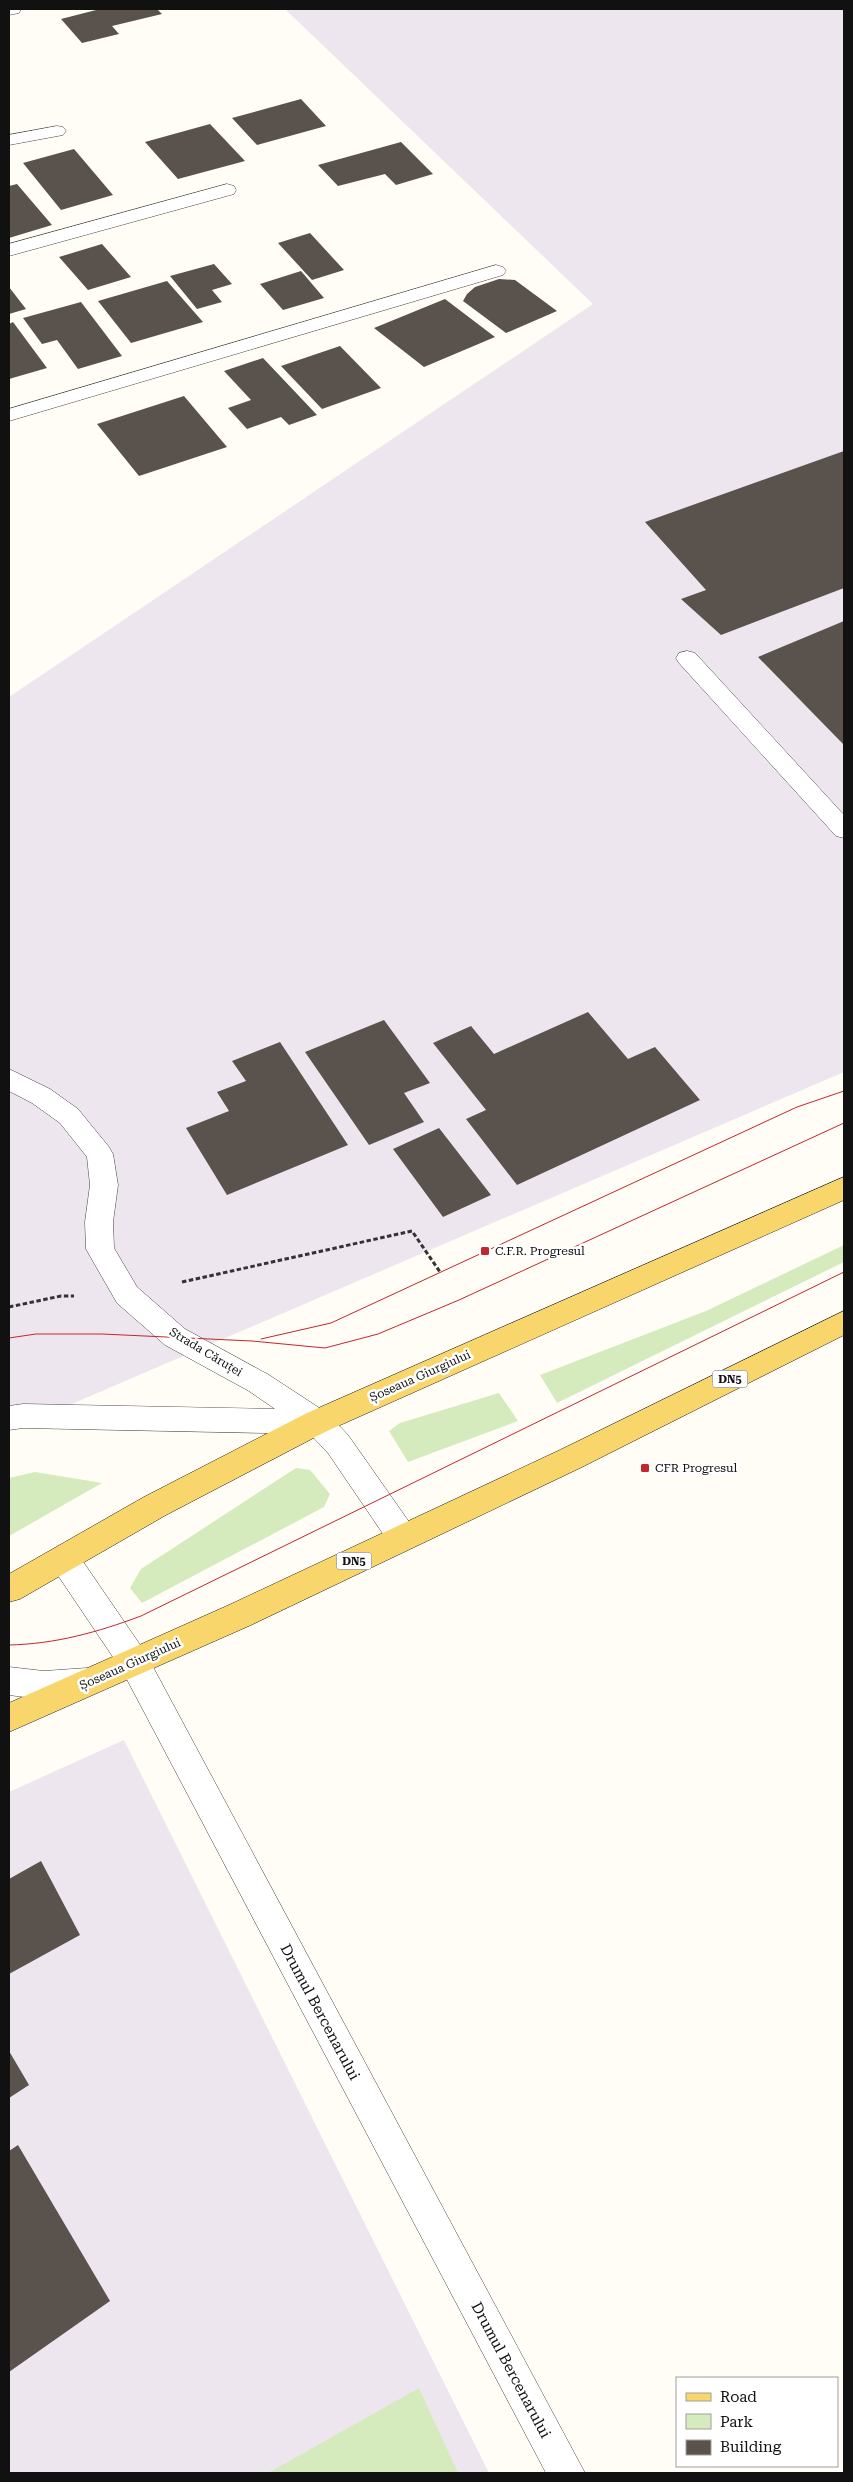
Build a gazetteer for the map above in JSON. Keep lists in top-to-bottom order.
{
  "streets": {
    "main road": ["Șoseaua Giurgiului", "DN5"],
    "street": ["Strada Căruței", "Drumul Bercenarului"]
  },
  "crossings": [
    ["Strada Căruței", "Șoseaua Giurgiului"],
    ["Șoseaua Giurgiului", "Drumul Bercenarului"]
  ],
  "places": {
    "transit": ["C.F.R. Progresul", "CFR Progresul"]
  },
  "legend": ["Road", "Park", "Building"]
}
